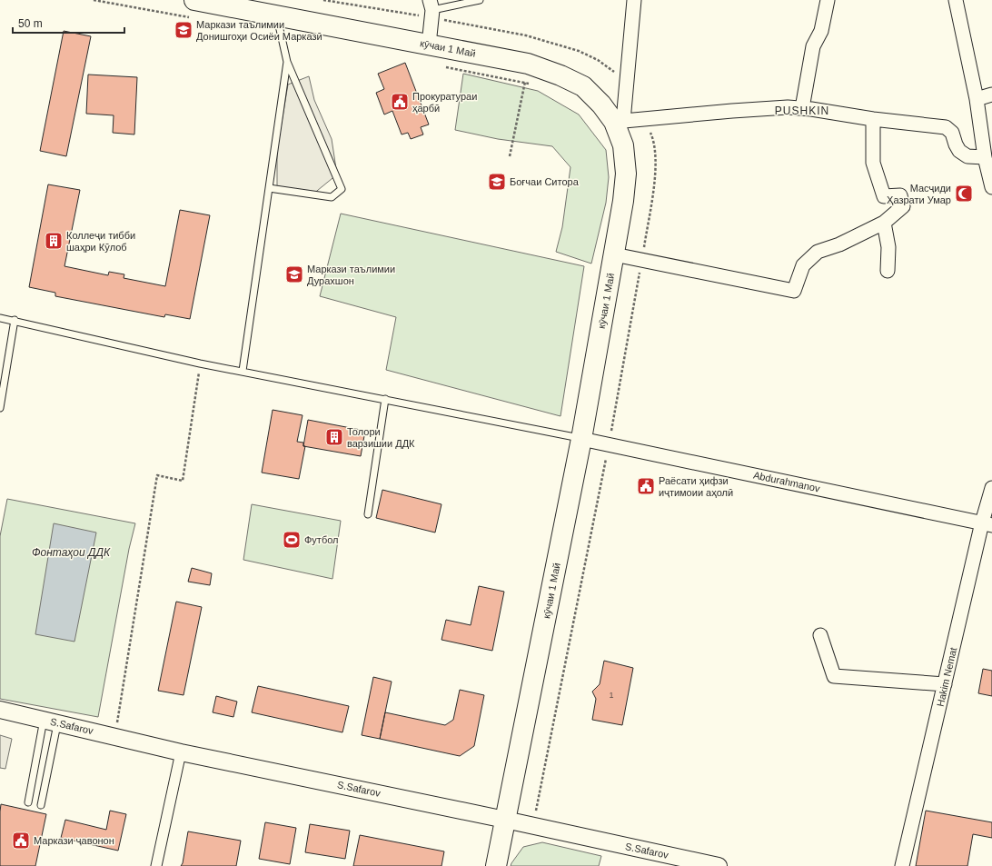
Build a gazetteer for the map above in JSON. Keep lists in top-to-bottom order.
{
  "streets": {
    "main road": ["кӯчаи 1 Май"],
    "street": ["Abdurahmanov", "Hakim Nemat", "S.Safarov"]
  },
  "crossings": [
    ["кӯчаи 1 Май", "Abdurahmanov"],
    ["кӯчаи 1 Май", "S.Safarov"],
    ["Abdurahmanov", "Hakim Nemat"]
  ],
  "districts": ["PUSHKIN"],
  "water": ["Фонтаҳои ДДК"],
  "places": {
    "school or university": ["Маркази таълимии Донишгоҳи Осиёи Марказӣ", "Боғчаи Ситора", "Маркази таълимии Дурахшон"],
    "public building": ["Прокуратураи ҳарбӣ", "Раёсати ҳифзи иҷтимоии аҳолӣ", "Маркази ҷавонон"],
    "mosque": ["Масҷиди Ҳазрати Умар"],
    "building": ["Коллеҷи тибби шаҳри Кӯлоб", "Толори варзишии ДДК"],
    "sports": ["Футбол"]
  },
  "house_numbers": ["1"],
  "scale_bar": "50 m"
}
